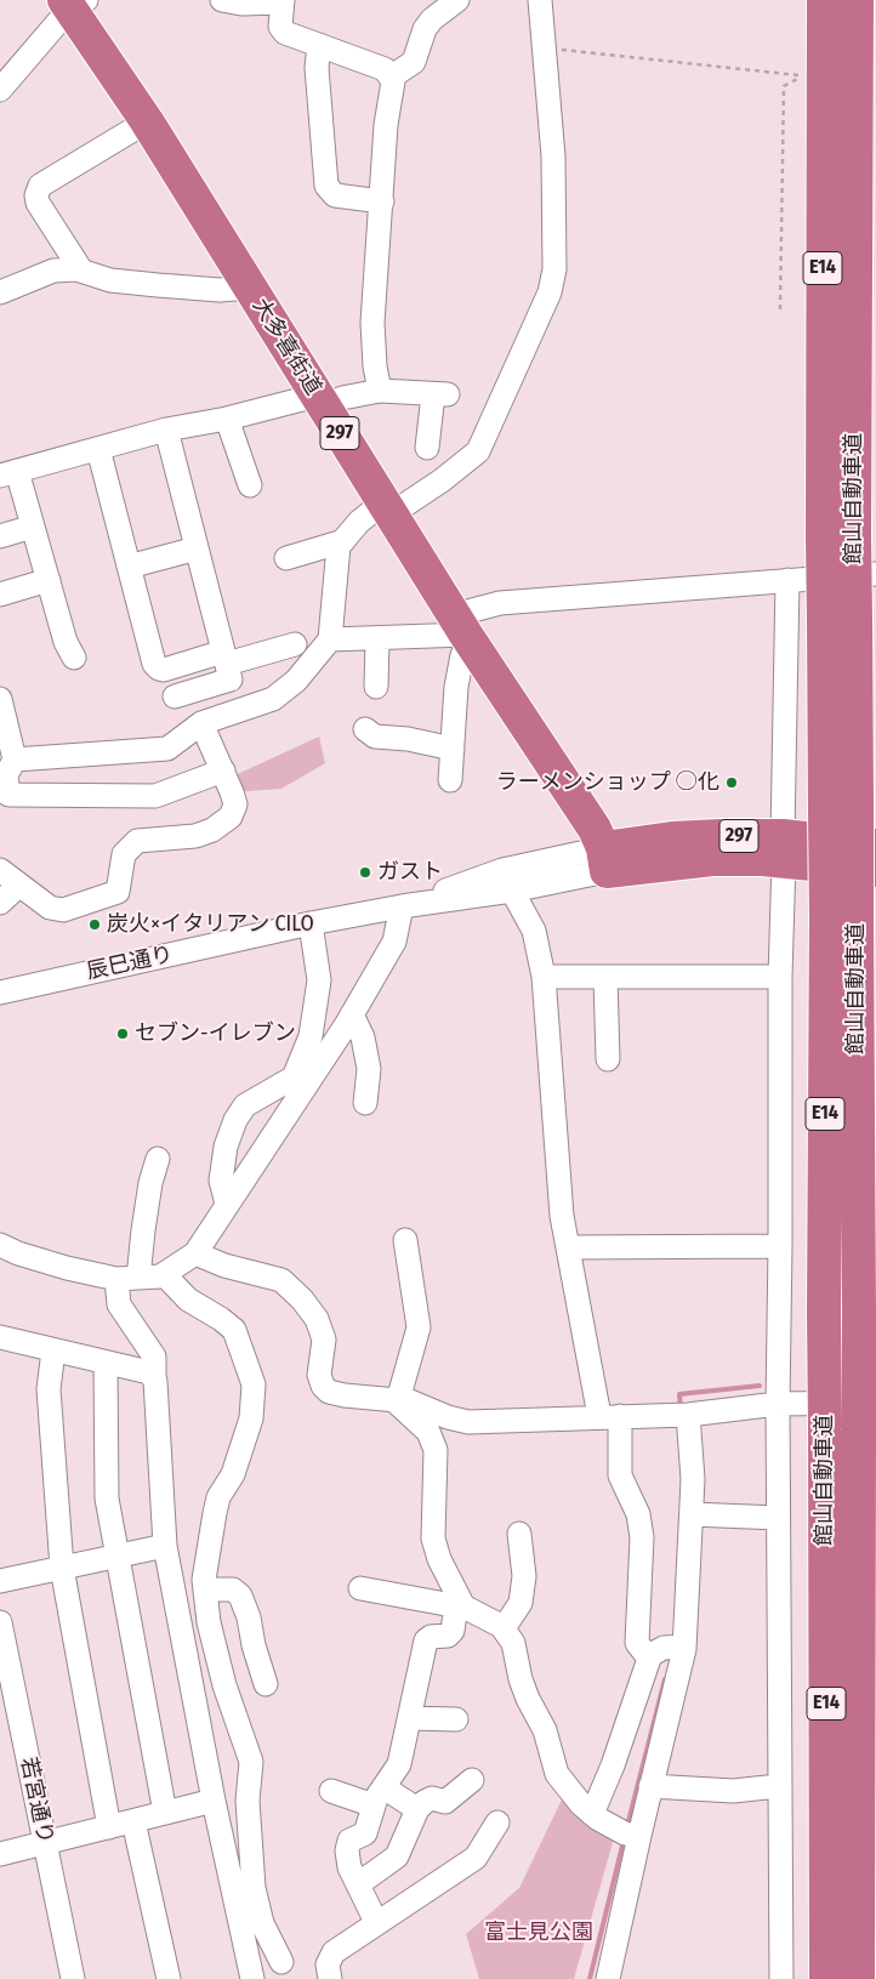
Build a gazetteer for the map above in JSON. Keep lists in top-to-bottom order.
{
  "streets": {
    "highway": [
      "E14",
      "大多喜街道",
      "297",
      "館山自動車道"
    ],
    "street": ["辰巳通り", "若宮通り"]
  },
  "crossings": [
    ["大多喜街道", "297"],
    ["大多喜街道", "辰巳通り"],
    ["297", "辰巳通り"]
  ],
  "parks": ["富士見公園"],
  "places": [
    "ラーメンショップ ◯化",
    "ガスト",
    "炭火×イタリアン CILO",
    "セブン-イレブン"
  ]
}
